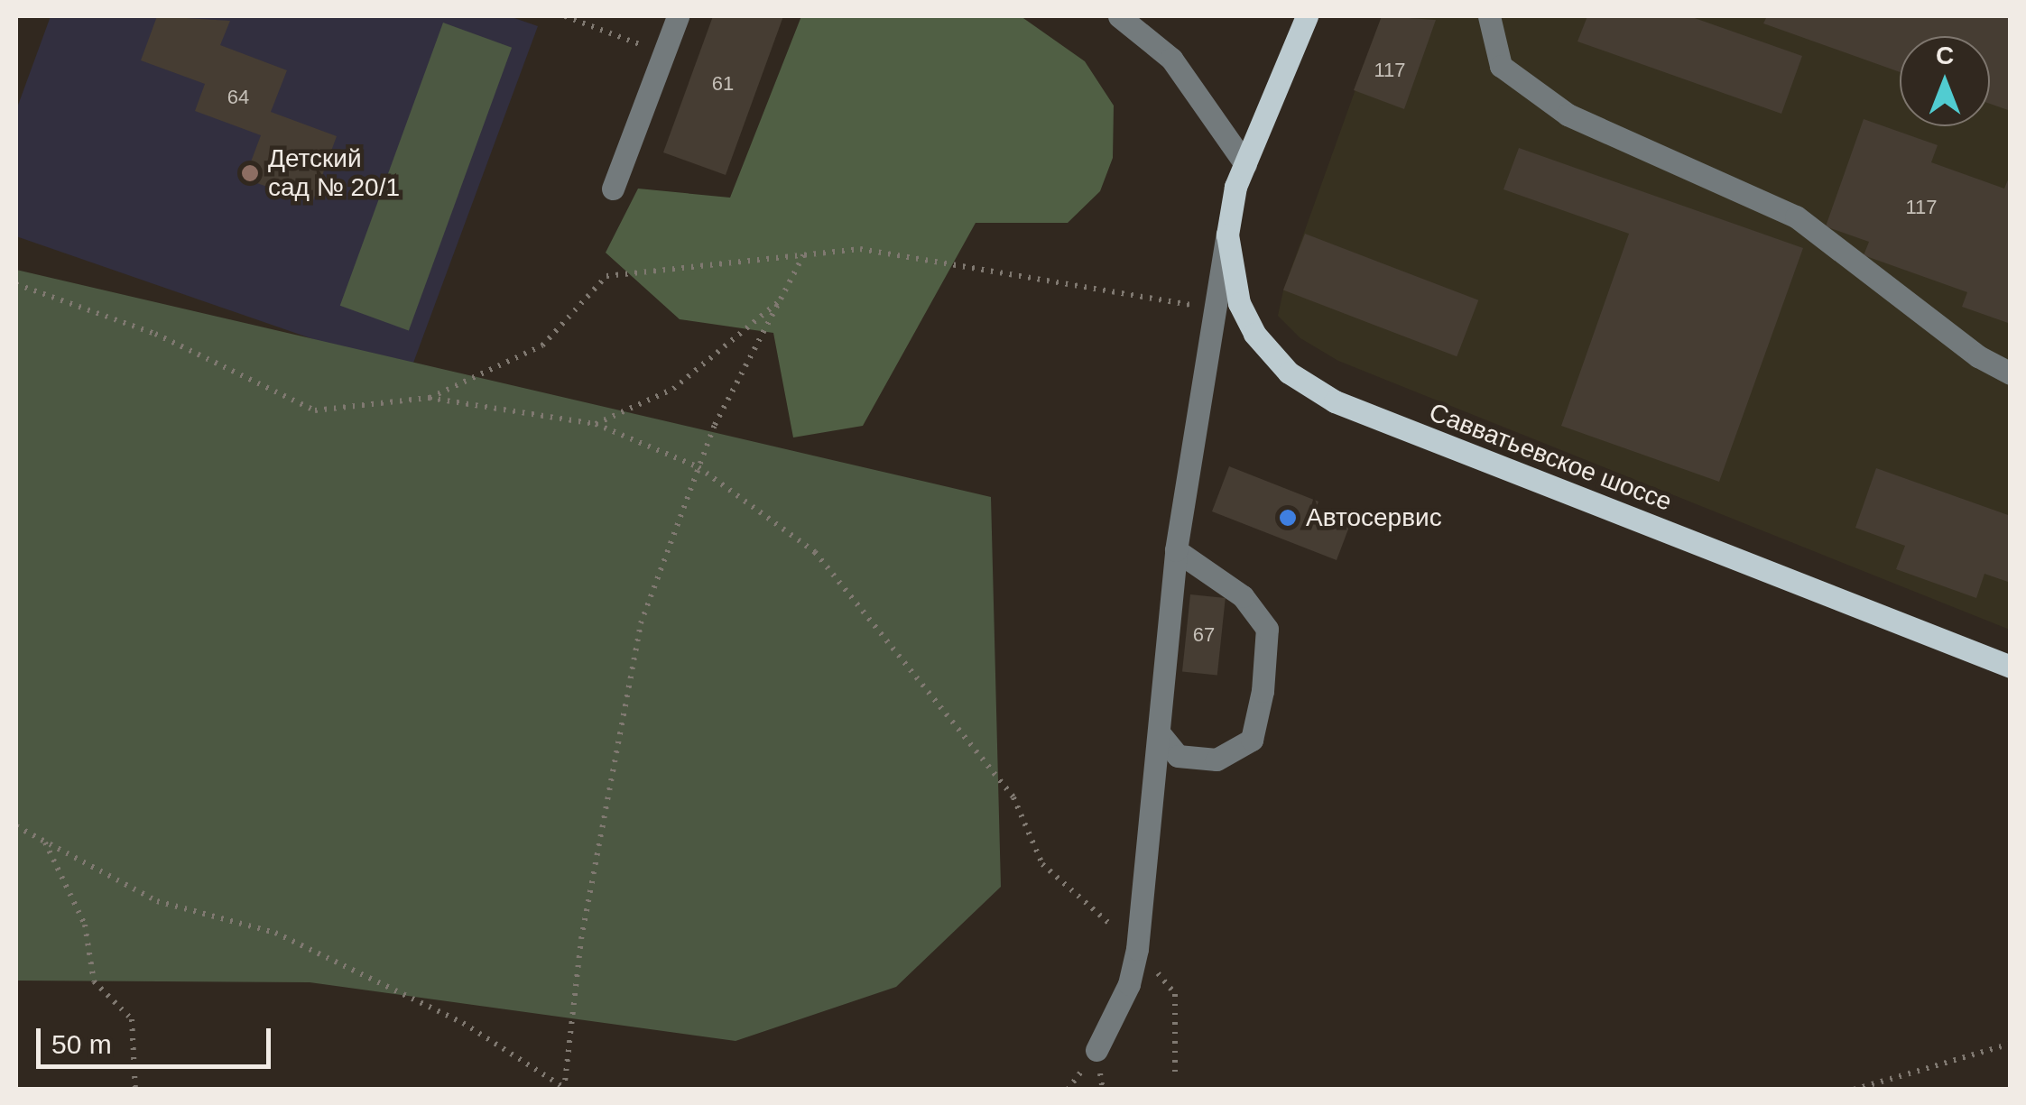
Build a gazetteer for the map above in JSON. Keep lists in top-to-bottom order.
{
  "streets": {
    "main road": ["Савватьевское шоссе"]
  },
  "places": ["Детский сад № 20/1", "Автосервис"],
  "house_numbers": [
    "117",
    "61",
    "64",
    "117",
    "67"
  ],
  "scale_bar": "50 m",
  "north": "top"
}
